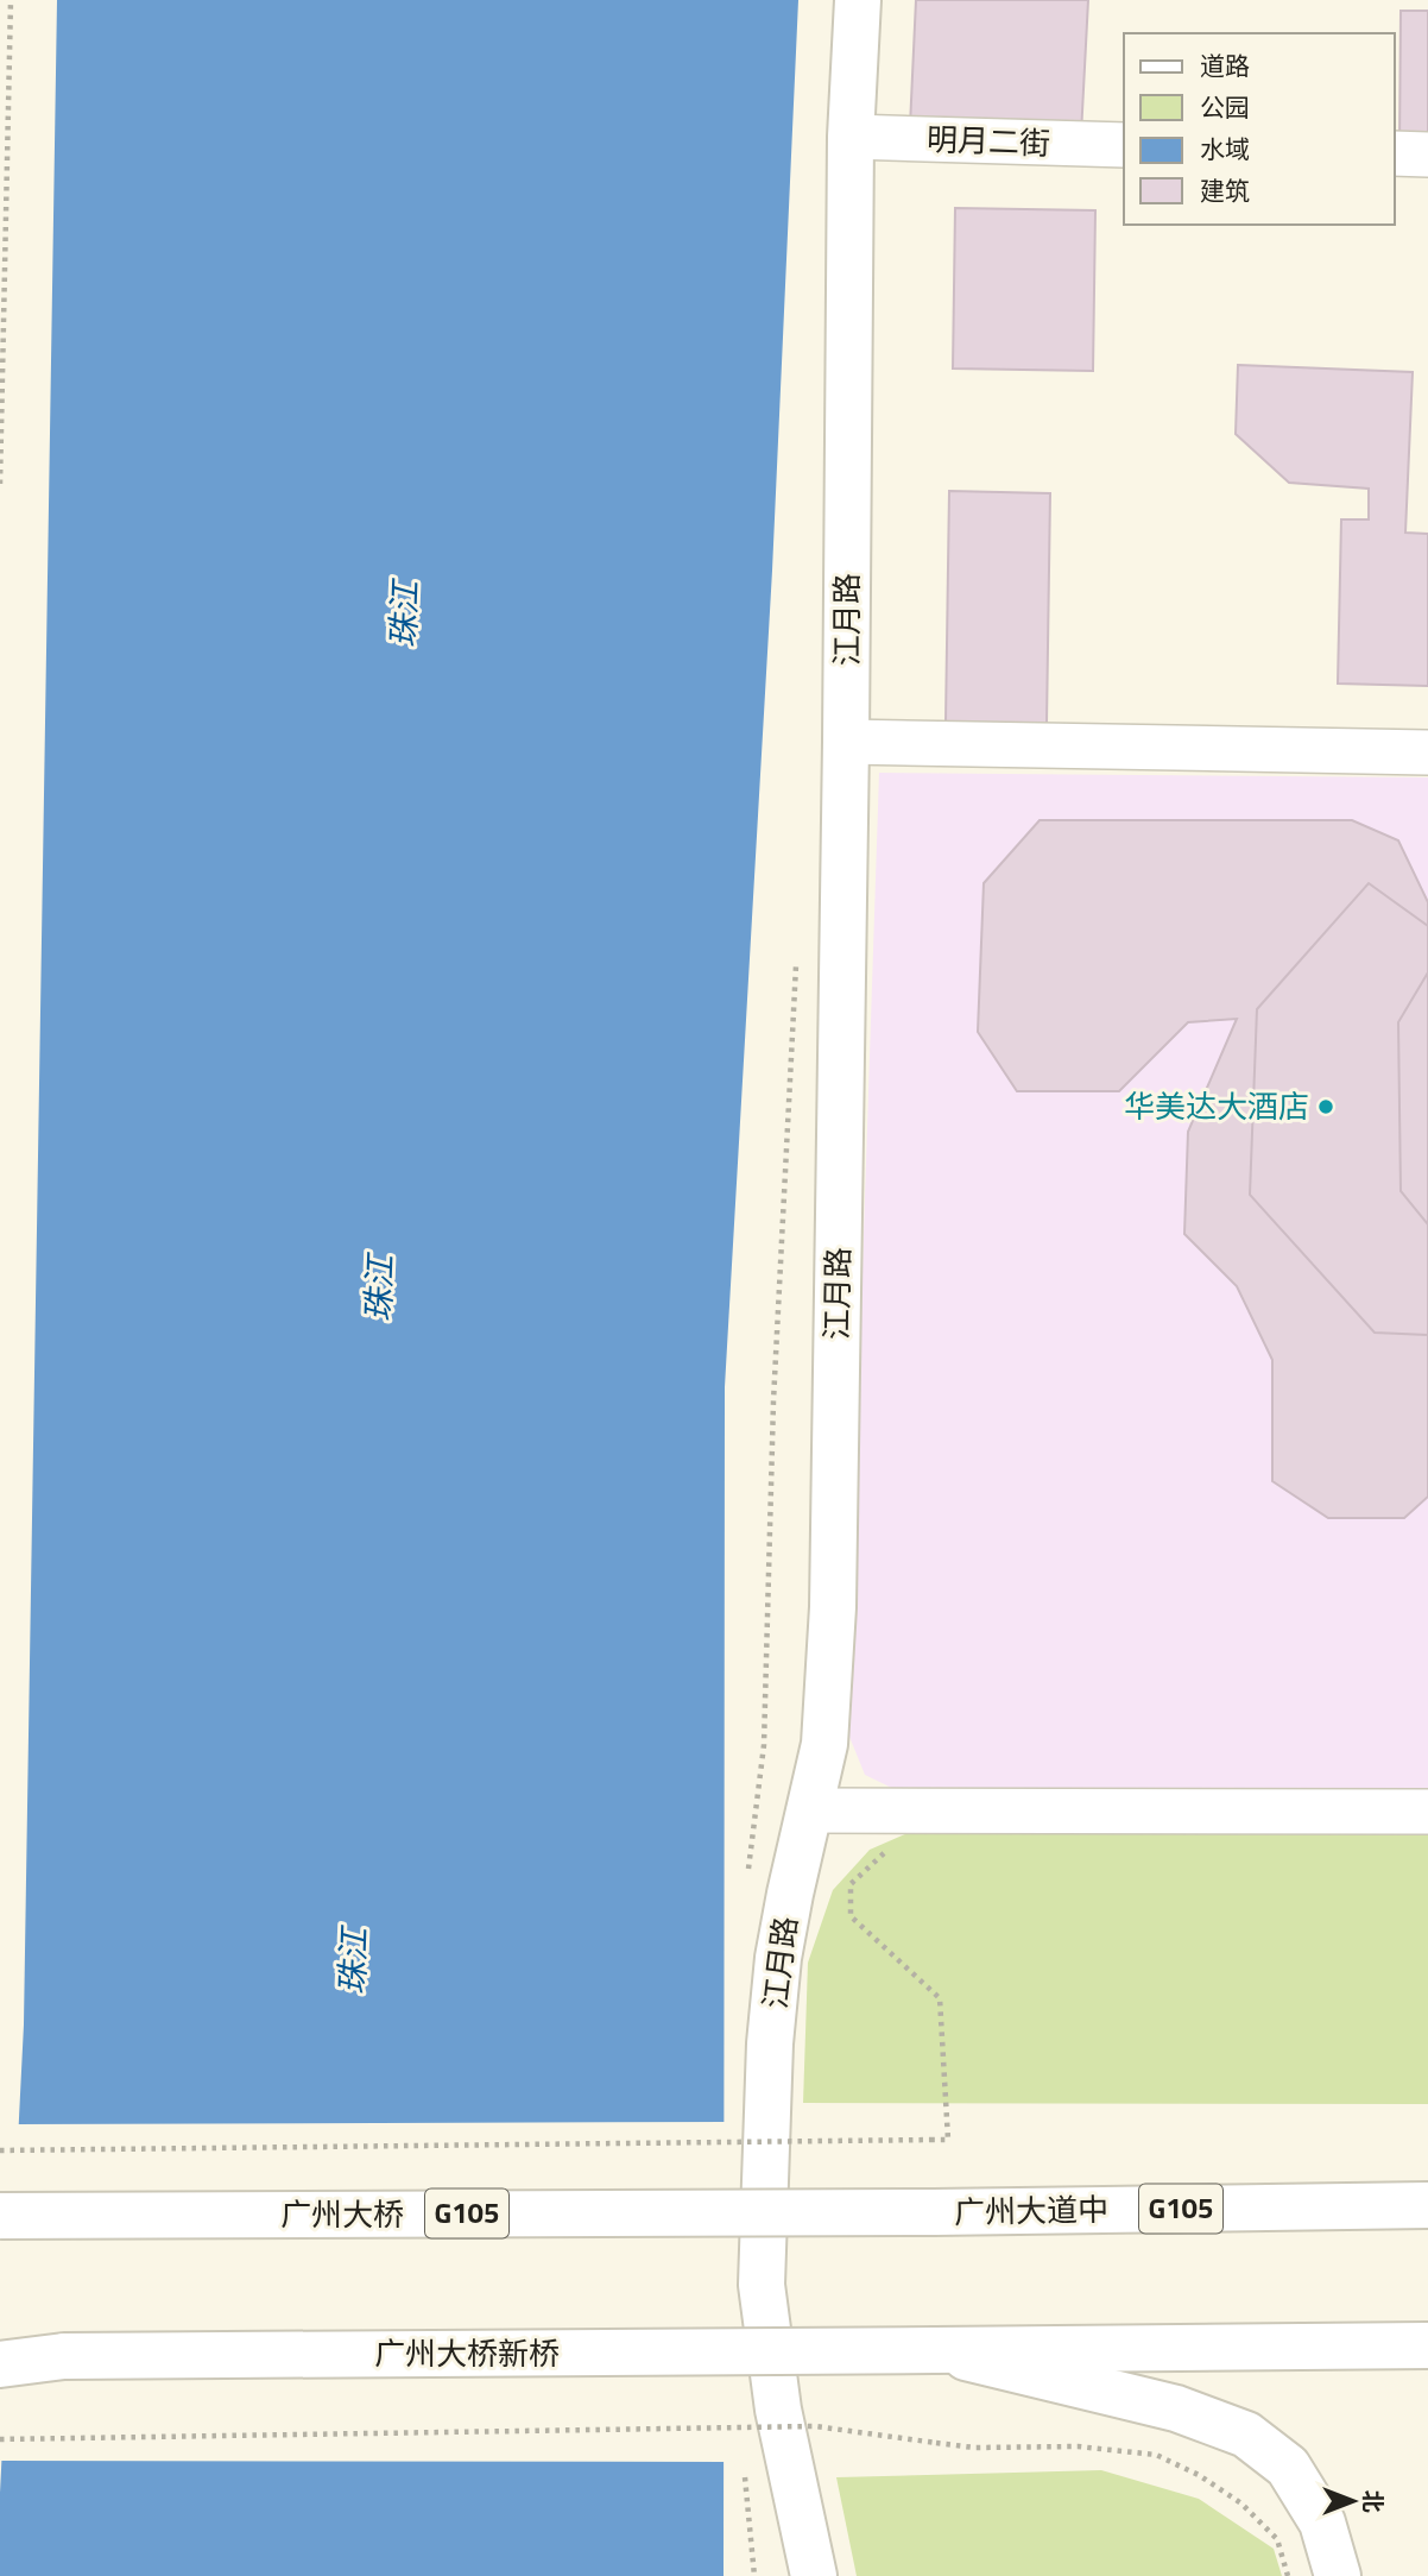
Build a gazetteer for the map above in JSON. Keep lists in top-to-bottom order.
{
  "streets": {
    "main road": [
      "江月路",
      "G105",
      "广州大道中",
      "广州大桥",
      "广州大桥新桥"
    ],
    "street": ["明月二街"]
  },
  "crossings": [
    ["明月二街", "江月路"],
    ["广州大道中", "广州大桥"]
  ],
  "water": ["珠江"],
  "places": ["华美达大酒店"],
  "legend": [
    "道路",
    "公园",
    "水域",
    "建筑"
  ],
  "north": "right"
}
